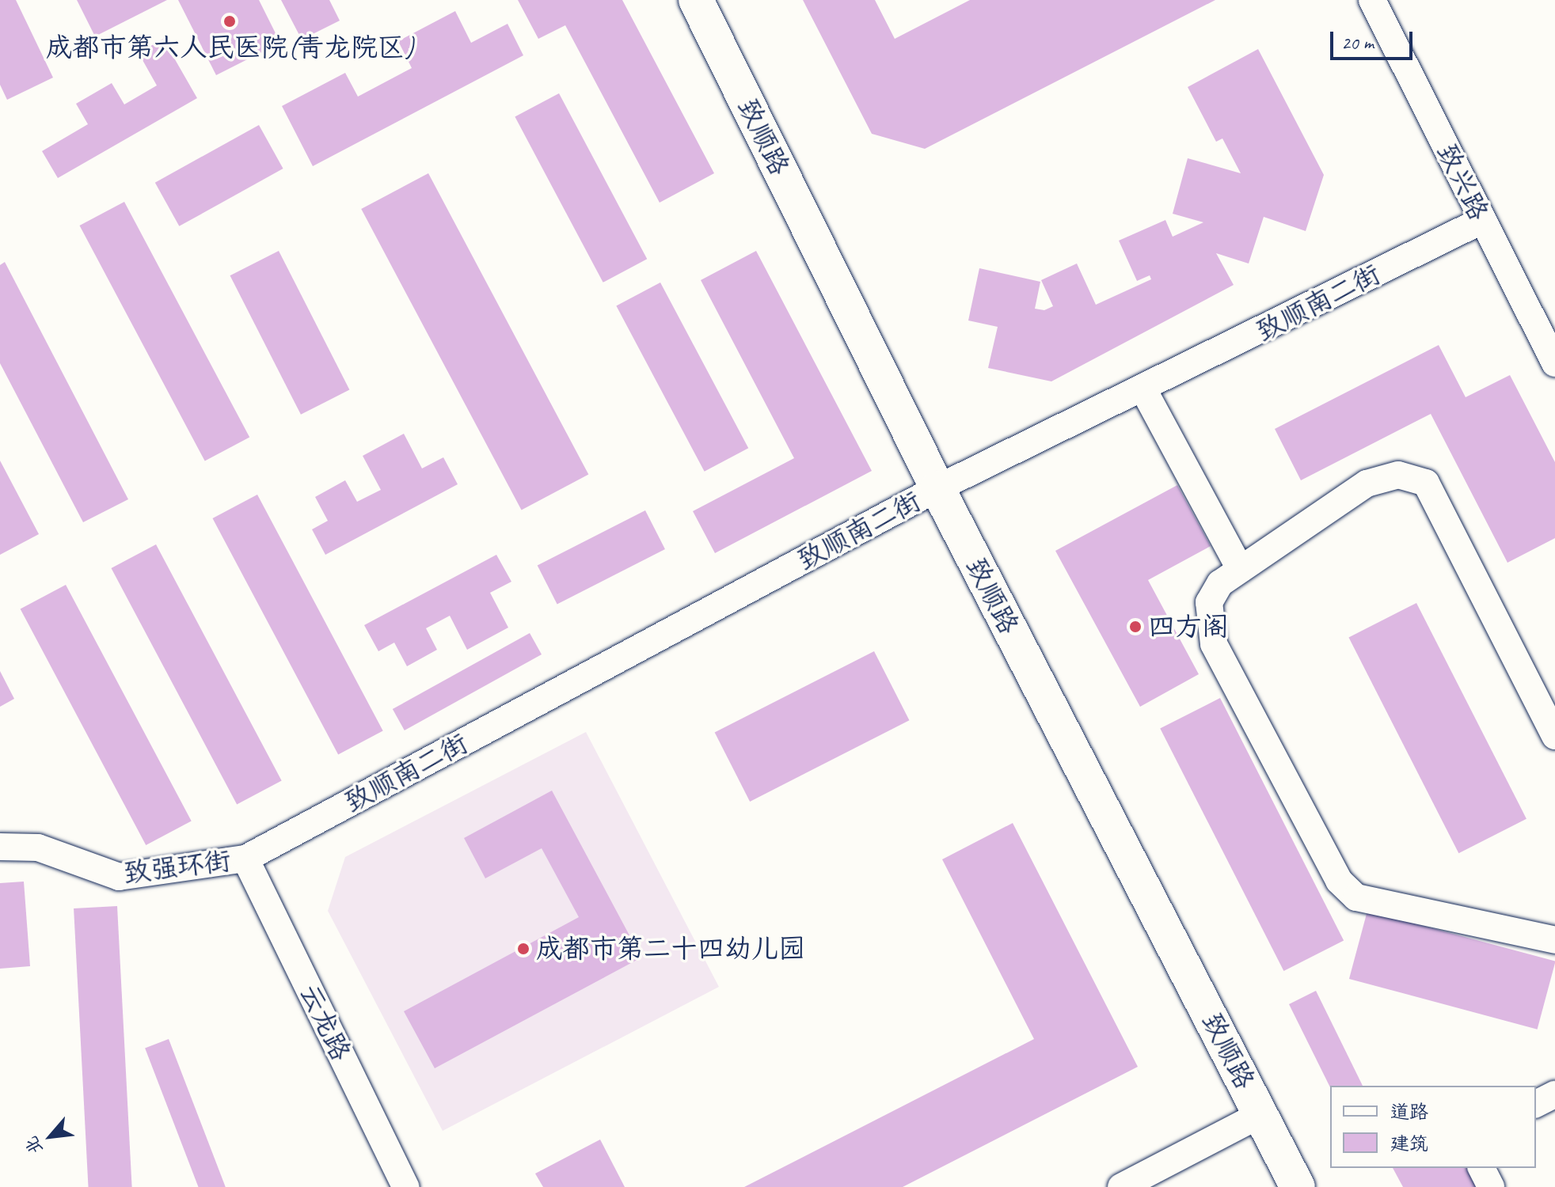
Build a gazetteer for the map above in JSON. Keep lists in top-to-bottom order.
{
  "streets": {
    "street": [
      "致顺路",
      "致兴路",
      "致顺南二街",
      "致强环街",
      "云龙路"
    ]
  },
  "crossings": [
    ["致顺路", "致顺南二街"],
    ["致兴路", "致顺南二街"],
    ["致顺南二街", "致强环街"],
    ["致顺南二街", "云龙路"],
    ["致强环街", "云龙路"]
  ],
  "places": ["成都市第六人民医院(青龙院区)", "四方阁", "成都市第二十四幼儿园"],
  "legend": ["道路", "建筑"],
  "scale_bar": "20 m",
  "north": "bottom left"
}
